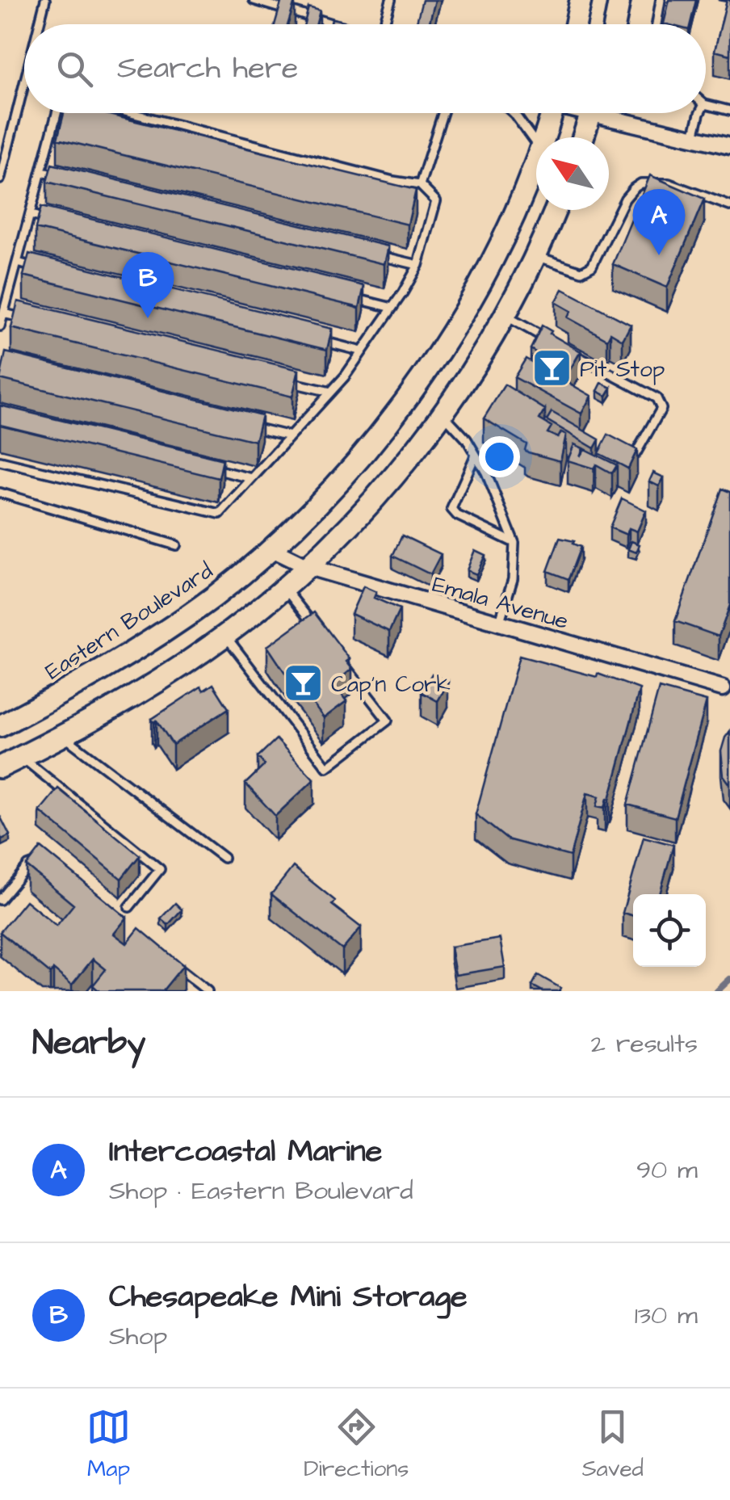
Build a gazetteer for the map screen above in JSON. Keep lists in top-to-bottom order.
{
  "streets": {
    "main road": ["Eastern Boulevard"],
    "street": ["Emala Avenue"]
  },
  "crossings": [
    ["Emala Avenue", "Eastern Boulevard"]
  ],
  "places": {
    "bar": ["Pit Stop", "Cap'n Cork"]
  },
  "north": "top left",
  "page": {
    "search": "Search here",
    "pins": ["A", "B"],
    "heading": ["Nearby", "2 results"],
    "list": [
      {
        "mark": "A",
        "name": "Intercoastal Marine",
        "note": "Shop · Eastern Boulevard",
        "value": "90 m"
      },
      {
        "mark": "B",
        "name": "Chesapeake Mini Storage",
        "note": "Shop",
        "value": "130 m"
      }
    ],
    "nav": ["Map", "Directions", "Saved"]
  }
}
